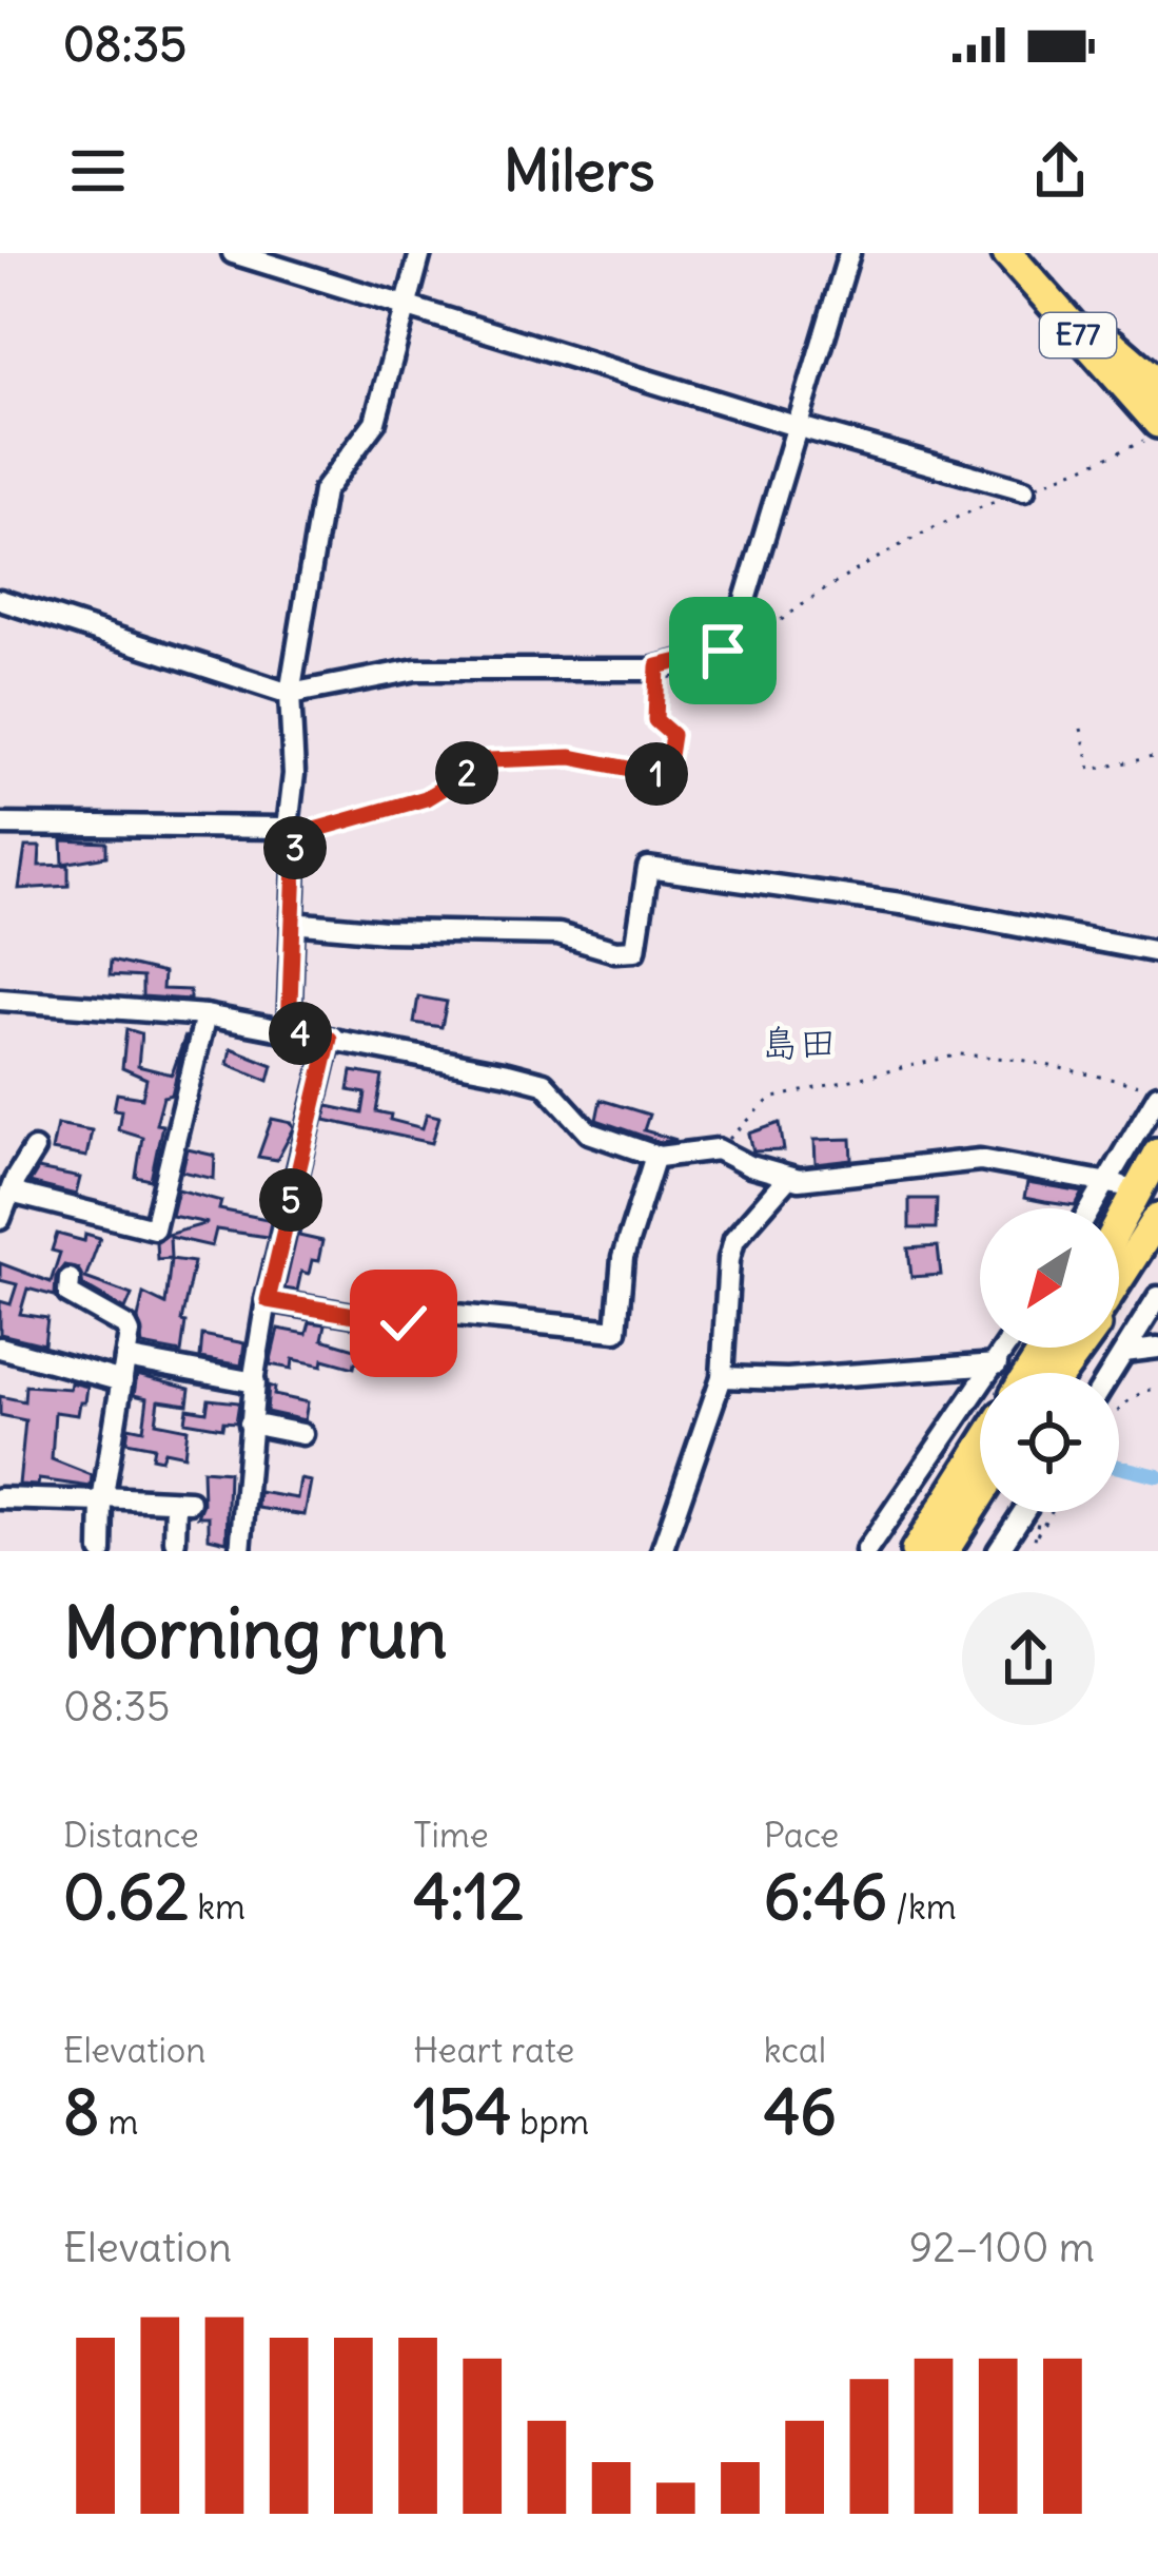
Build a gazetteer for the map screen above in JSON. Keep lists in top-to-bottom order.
{
  "streets": {
    "highway": ["E77"]
  },
  "districts": ["島田"],
  "north": "bottom left",
  "page": {
    "status": "08:35",
    "header": "Milers",
    "pins": [
      "2",
      "1",
      "3",
      "4",
      "5"
    ],
    "heading": ["Morning run", "08:35"],
    "stats": [
      ["Distance", "0.62 km"],
      ["Time", "4:12"],
      ["Pace", "6:46 /km"],
      ["Elevation", "8 m"],
      ["Heart rate", "154 bpm"],
      ["kcal", "46"]
    ],
    "chart": ["Elevation", "92–100 m"]
  }
}
